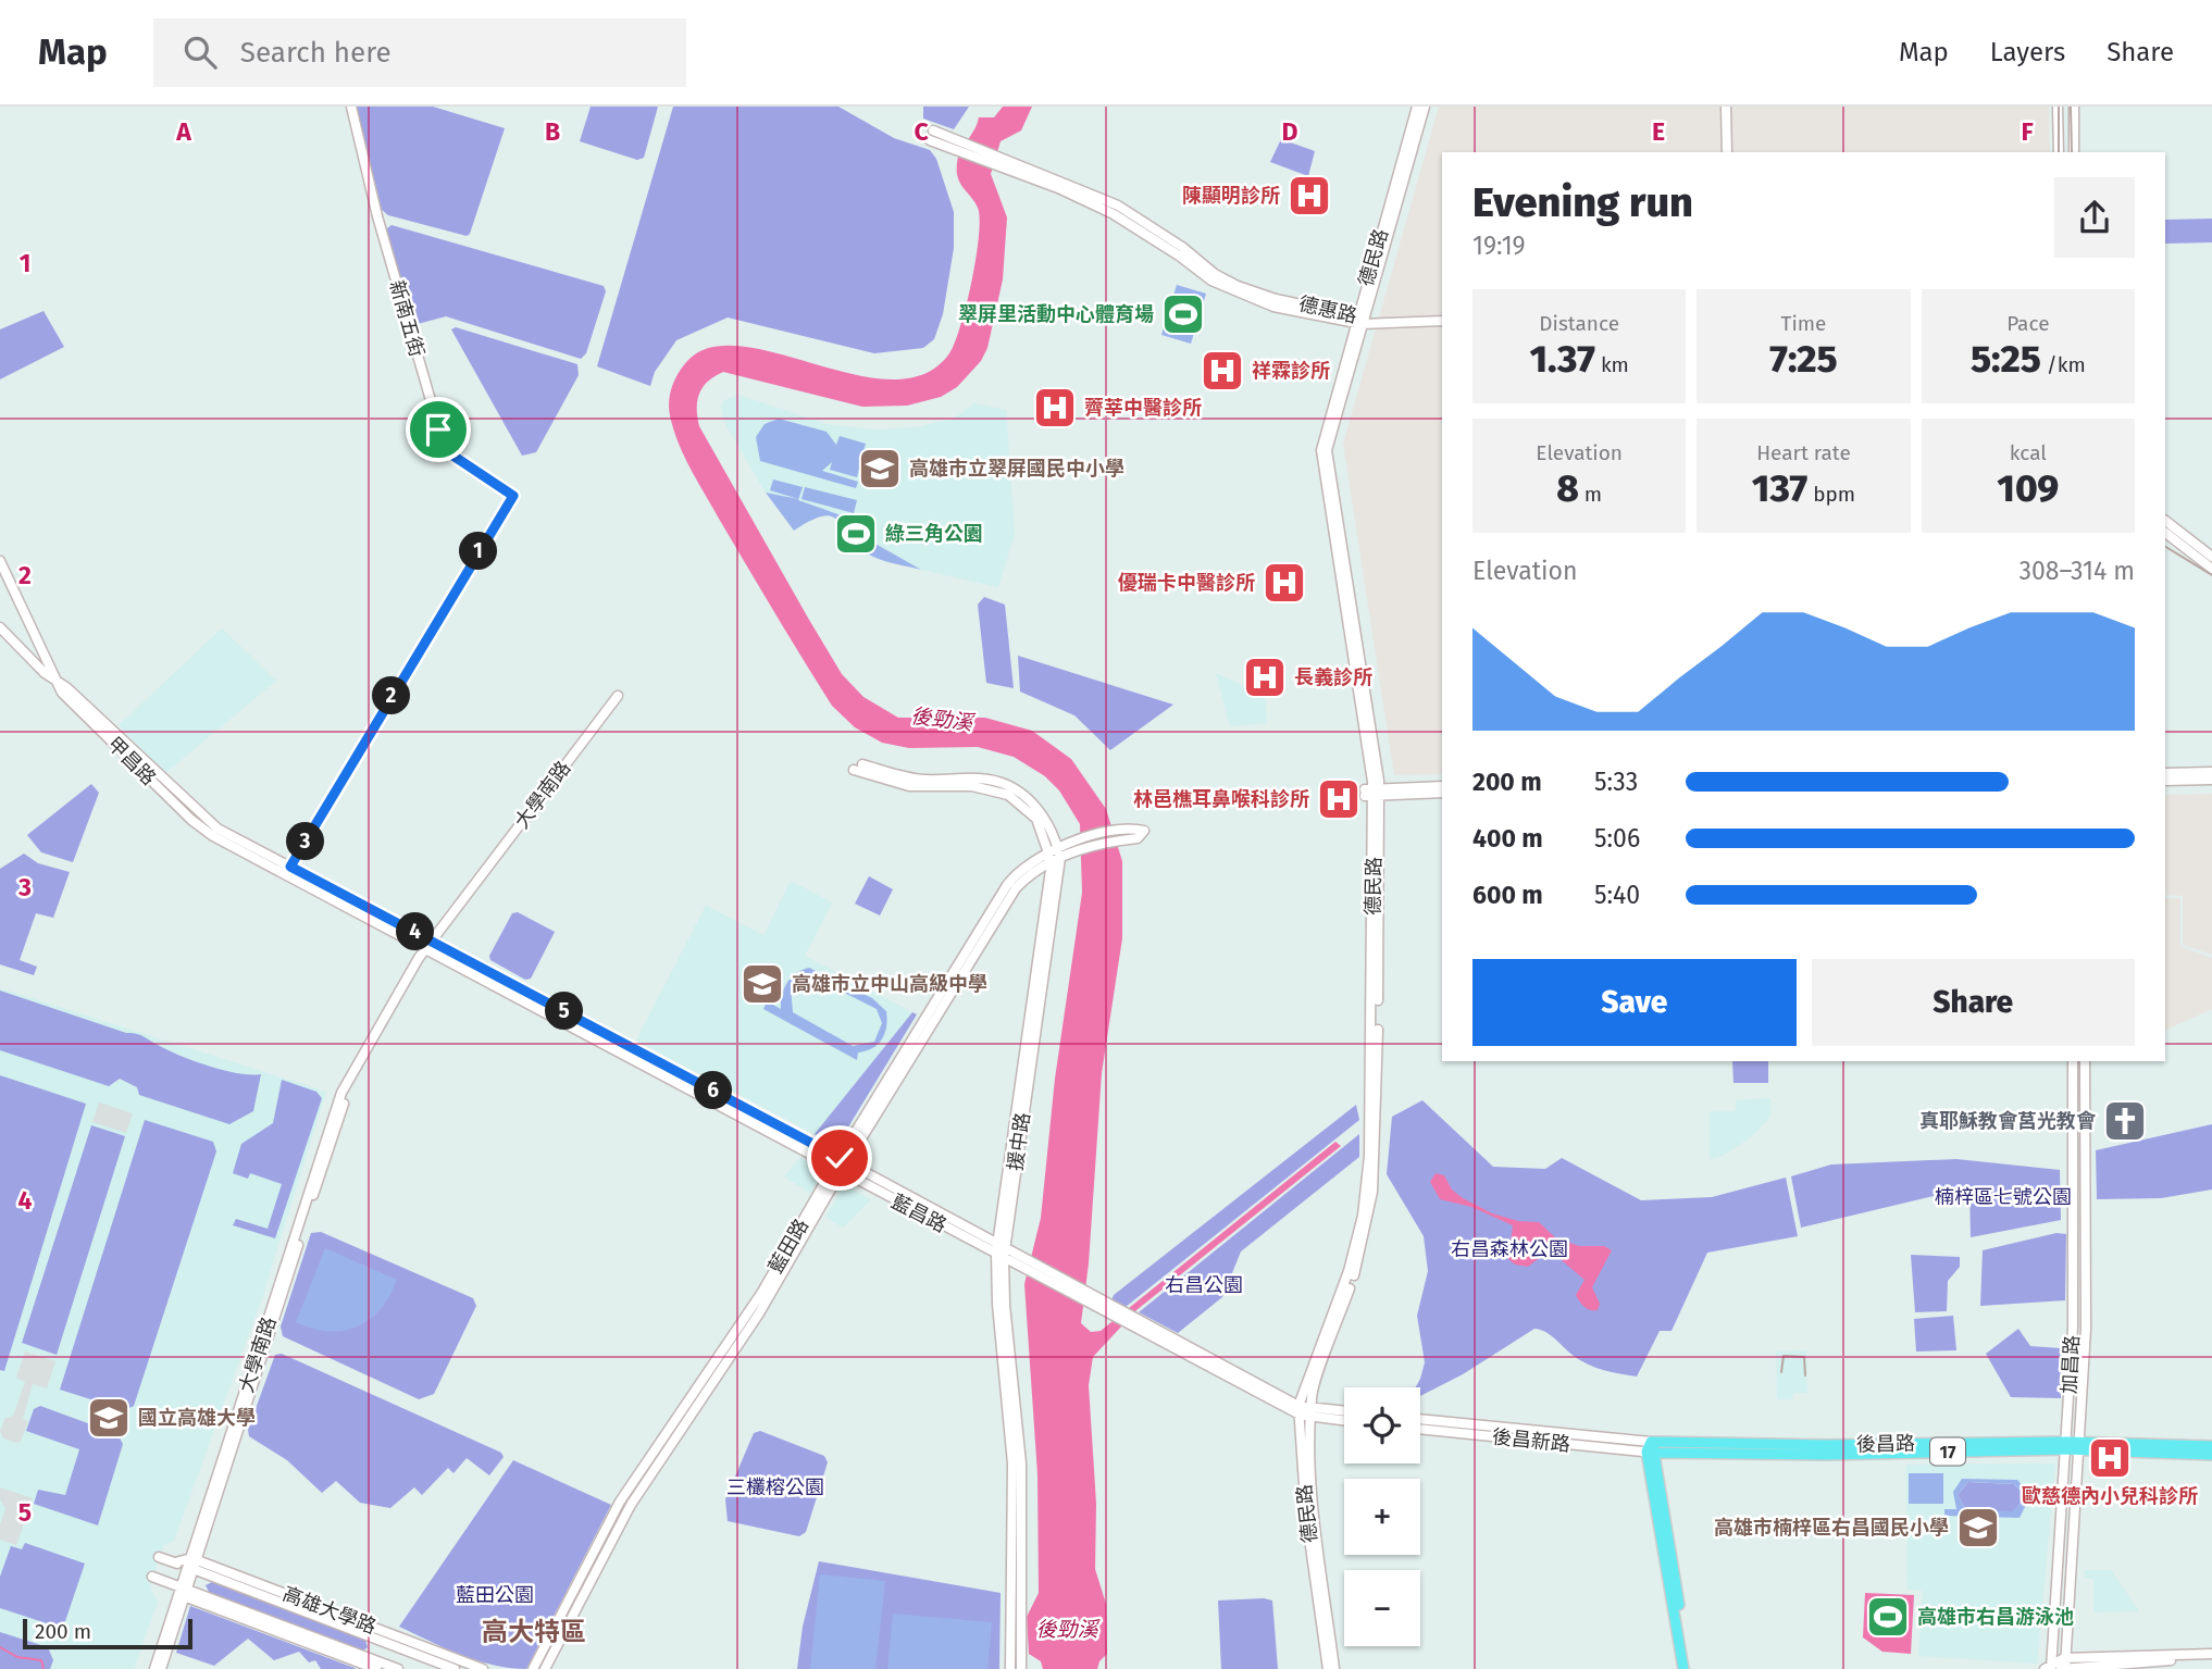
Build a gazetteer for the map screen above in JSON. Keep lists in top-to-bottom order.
{
  "streets": {
    "main road": ["後昌路", "17"],
    "street": [
      "德民路",
      "德惠路",
      "新南五街",
      "甲昌路",
      "大學南路",
      "援中路",
      "藍昌路",
      "藍田路",
      "加昌路",
      "後昌新路",
      "高雄大學路"
    ]
  },
  "crossings": [
    ["德民路", "德惠路"],
    ["德民路", "藍昌路"],
    ["新南五街", "藍昌路"],
    ["甲昌路", "藍昌路"],
    ["大學南路", "藍昌路"],
    ["大學南路", "高雄大學路"],
    ["援中路", "藍昌路"],
    ["援中路", "藍田路"],
    ["藍昌路", "藍田路"],
    ["加昌路", "後昌路"],
    ["後昌新路", "後昌路"]
  ],
  "districts": ["高大特區"],
  "water": ["後勁溪"],
  "parks": [
    "楠梓區七號公園",
    "右昌森林公園",
    "右昌公園",
    "三欉榕公園",
    "藍田公園"
  ],
  "places": {
    "hospital": [
      "陳顯明診所",
      "祥霖診所",
      "薺莘中醫診所",
      "優瑞卡中醫診所",
      "長義診所",
      "林邑樵耳鼻喉科診所",
      "歐慈德內小兒科診所"
    ],
    "sports": ["翠屏里活動中心體育場", "綠三角公園", "高雄市右昌游泳池"],
    "school or university": [
      "高雄市立翠屏國民中小學",
      "高雄市立中山高級中學",
      "國立高雄大學",
      "高雄市楠梓區右昌國民小學"
    ],
    "church": ["真耶穌教會莒光教會"]
  },
  "scale_bar": "200 m",
  "page": {
    "header": "Map",
    "search": "Search here",
    "nav": ["Map", "Layers", "Share"],
    "heading": ["Evening run", "19:19"],
    "stats": [
      ["Distance", "1.37 km"],
      ["Time", "7:25"],
      ["Pace", "5:25 /km"],
      ["Elevation", "8 m"],
      ["Heart rate", "137 bpm"],
      ["kcal", "109"]
    ],
    "pins": [
      "1",
      "2",
      "3",
      "4",
      "5",
      "6"
    ],
    "chart": ["Elevation", "308–314 m"],
    "list": [
      {
        "name": "200 m",
        "note": "5:33"
      },
      {
        "name": "400 m",
        "note": "5:06"
      },
      {
        "name": "600 m",
        "note": "5:40"
      }
    ],
    "buttons": ["Save", "Share"],
    "map_buttons": ["+", "−"],
    "scale": "200 m"
  },
  "grid": {
    "columns": [
      "A",
      "B",
      "C",
      "D",
      "E",
      "F"
    ],
    "rows": [
      "1",
      "2",
      "3",
      "4",
      "5"
    ]
  }
}
